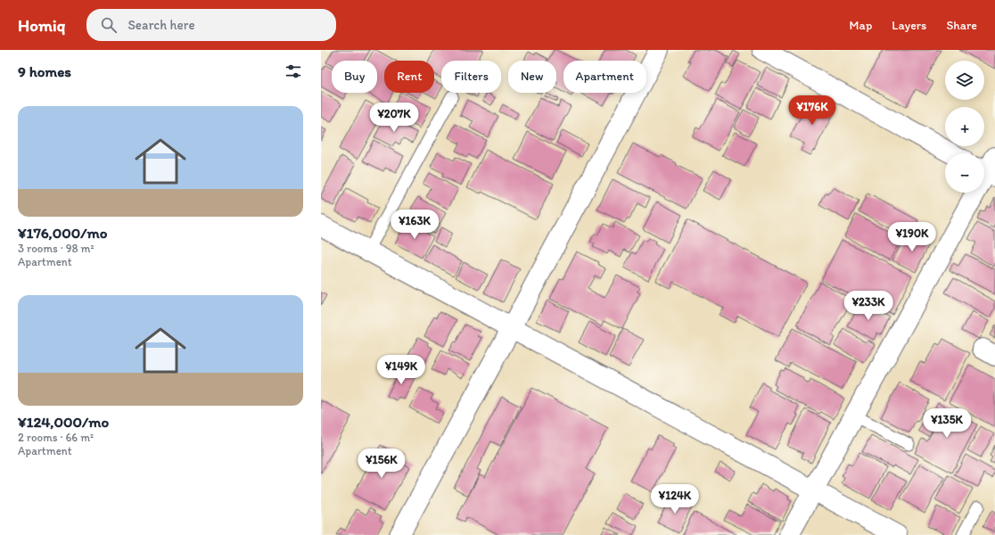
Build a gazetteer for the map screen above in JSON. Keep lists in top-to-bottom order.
{
  "page": {
    "header": "Homiq",
    "search": "Search here",
    "nav": ["Map", "Layers", "Share"],
    "heading": "9 homes",
    "map_buttons": ["+", "−"],
    "chip": [
      "Buy",
      "Rent",
      "Filters",
      "New",
      "Apartment"
    ],
    "list": [
      {
        "name": "¥176,000/mo",
        "note": "3 rooms · 98 m² · Apartment"
      },
      {
        "name": "¥124,000/mo",
        "note": "2 rooms · 66 m² · Apartment"
      }
    ],
    "price": [
      "¥176K",
      "¥207K",
      "¥163K",
      "¥190K",
      "¥233K",
      "¥149K",
      "¥135K",
      "¥156K",
      "¥124K"
    ]
  }
}
